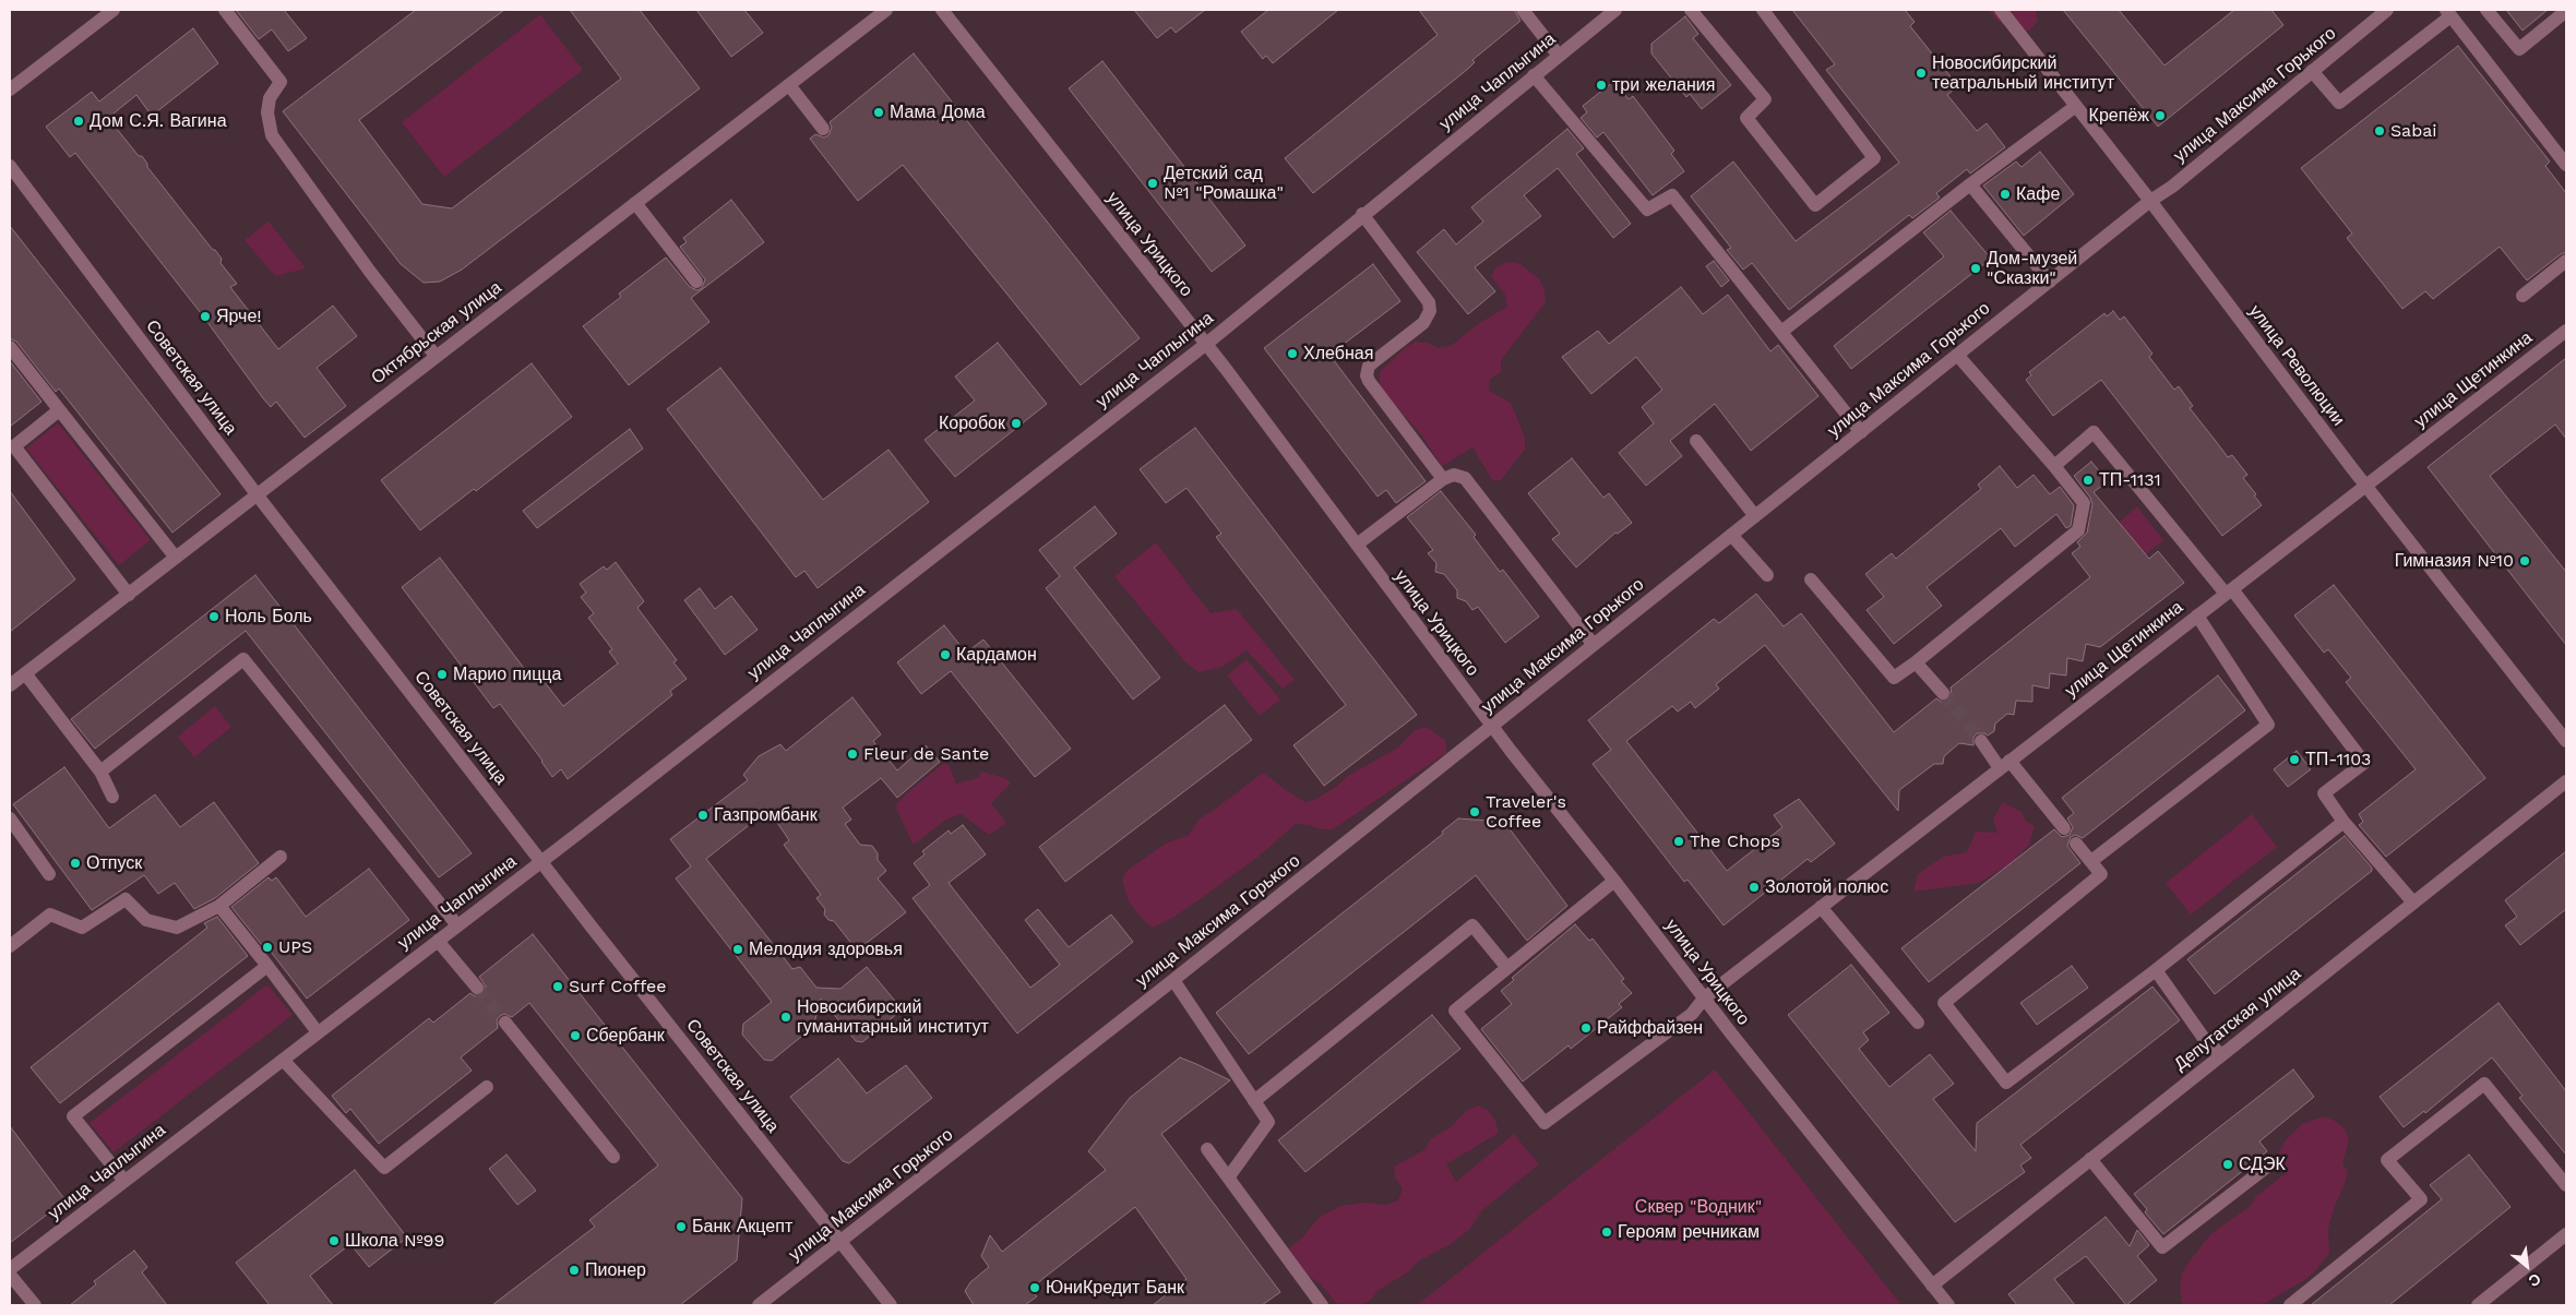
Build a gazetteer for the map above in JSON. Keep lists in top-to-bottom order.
{
  "streets": {
    "street": [
      "улица Чаплыгина",
      "улица Максима Горького",
      "улица Урицкого",
      "Октябрьская улица",
      "улица Революции",
      "Советская улица",
      "улица Щетинкина",
      "Депутатская улица"
    ]
  },
  "crossings": [
    ["улица Чаплыгина", "улица Урицкого"],
    ["улица Чаплыгина", "Советская улица"],
    ["улица Максима Горького", "улица Урицкого"],
    ["улица Максима Горького", "улица Революции"],
    ["улица Максима Горького", "Советская улица"],
    ["улица Урицкого", "улица Щетинкина"],
    ["улица Урицкого", "Депутатская улица"],
    ["Октябрьская улица", "Советская улица"],
    ["улица Революции", "улица Щетинкина"]
  ],
  "parks": ["Сквер \"Водник\""],
  "places": [
    "Новосибирский театральный институт",
    "три желания",
    "Мама Дома",
    "Крепёж",
    "Дом С.Я. Вагина",
    "Sabai",
    "Детский сад №1 \"Ромашка\"",
    "Кафе",
    "Дом-музей \"Сказки\"",
    "Ярче!",
    "Хлебная",
    "Коробок",
    "ТП-1131",
    "Гимназия №10",
    "Ноль Боль",
    "Кардамон",
    "Марио пицца",
    "Fleur de Sante",
    "ТП-1103",
    "Traveler's Coffee",
    "Газпромбанк",
    "The Chops",
    "Отпуск",
    "Золотой полюс",
    "UPS",
    "Мелодия здоровья",
    "Surf Coffee",
    "Новосибирский гуманитарный институт",
    "Райффайзен",
    "Сбербанк",
    "СДЭК",
    "Банк Акцепт",
    "Героям речникам",
    "Школа №99",
    "Пионер",
    "ЮниКредит Банк"
  ],
  "north": "bottom right"
}
